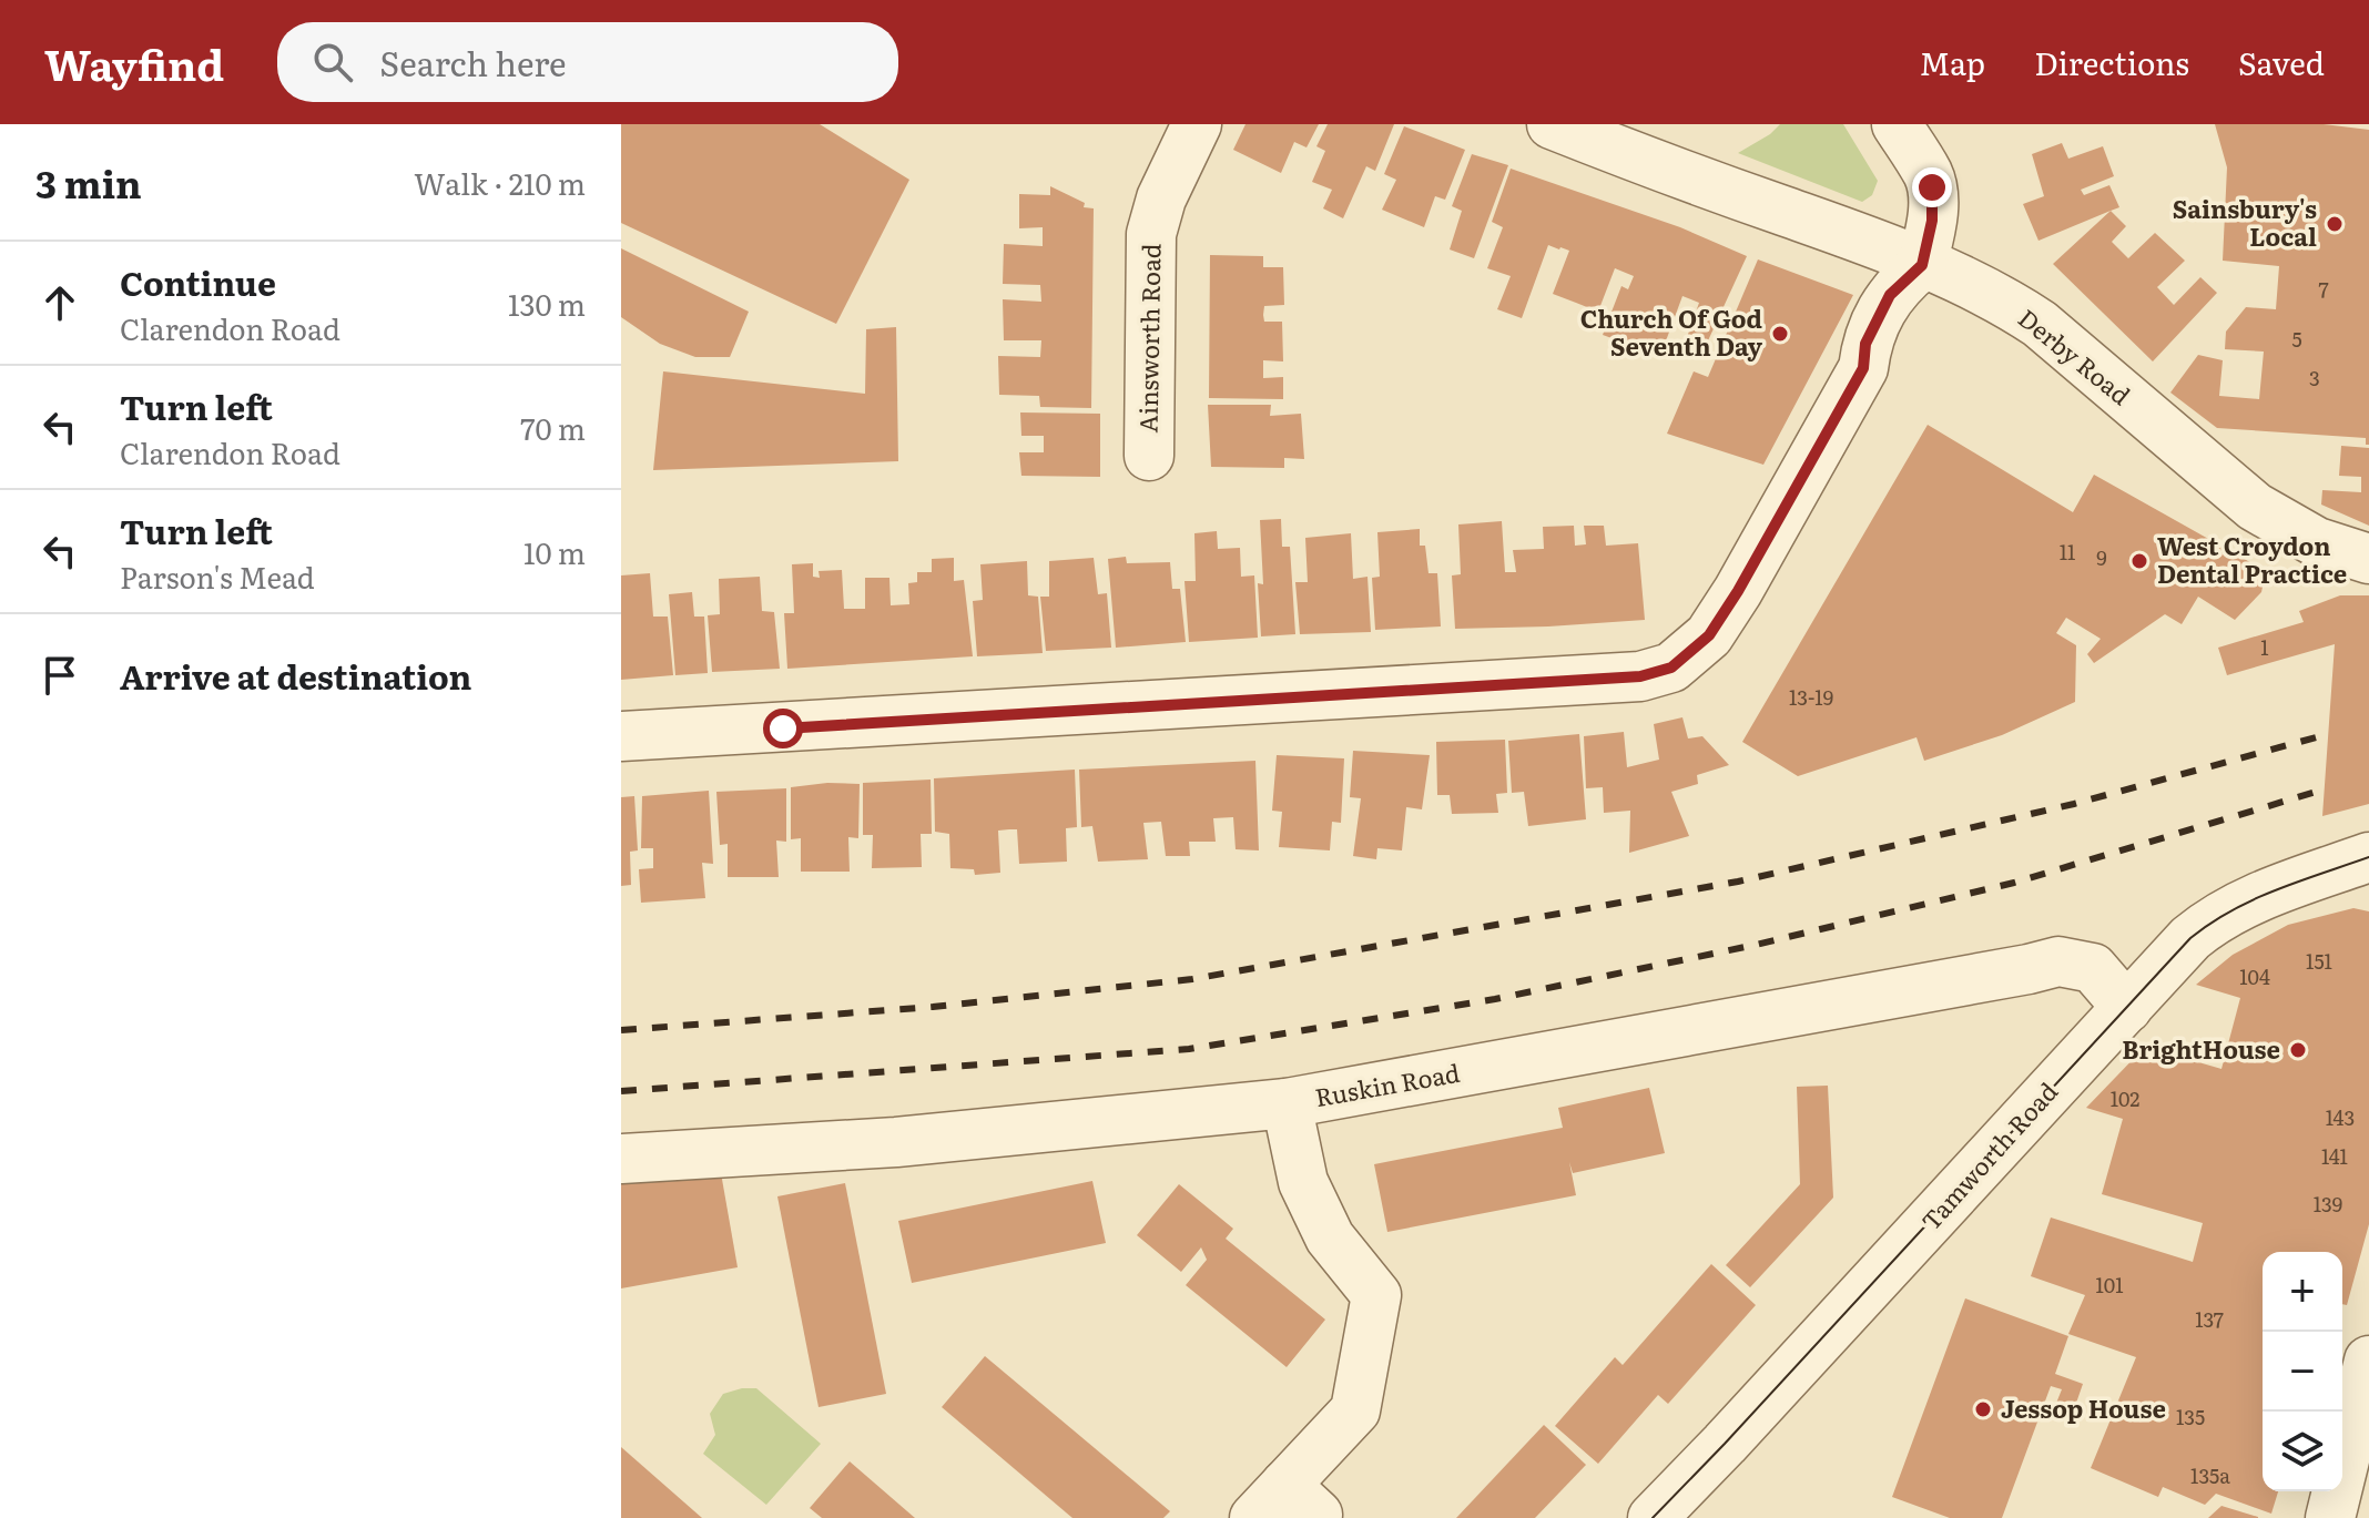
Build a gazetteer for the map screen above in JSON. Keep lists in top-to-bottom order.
{
  "streets": {
    "street": [
      "Ainsworth Road",
      "Derby Road",
      "Ruskin Road",
      "Tamworth Road"
    ]
  },
  "crossings": [
    ["Ruskin Road", "Tamworth Road"]
  ],
  "places": [
    "Sainsbury's Local",
    "Church Of God Seventh Day",
    "West Croydon Dental Practice",
    "BrightHouse",
    "Jessop House"
  ],
  "house_numbers": [
    "7",
    "5",
    "3",
    "11",
    "9",
    "1",
    "13-19",
    "151",
    "104",
    "102",
    "143",
    "141",
    "139",
    "101",
    "137",
    "135",
    "135a"
  ],
  "page": {
    "header": "Wayfind",
    "search": "Search here",
    "nav": ["Map", "Directions", "Saved"],
    "heading": ["3 min", "Walk · 210 m"],
    "list": [
      ["Continue", "Clarendon Road", "130 m"],
      ["Turn left", "Clarendon Road", "70 m"],
      ["Turn left", "Parson's Mead", "10 m"],
      "Arrive at destination"
    ],
    "map_buttons": ["+", "−"]
  }
}
